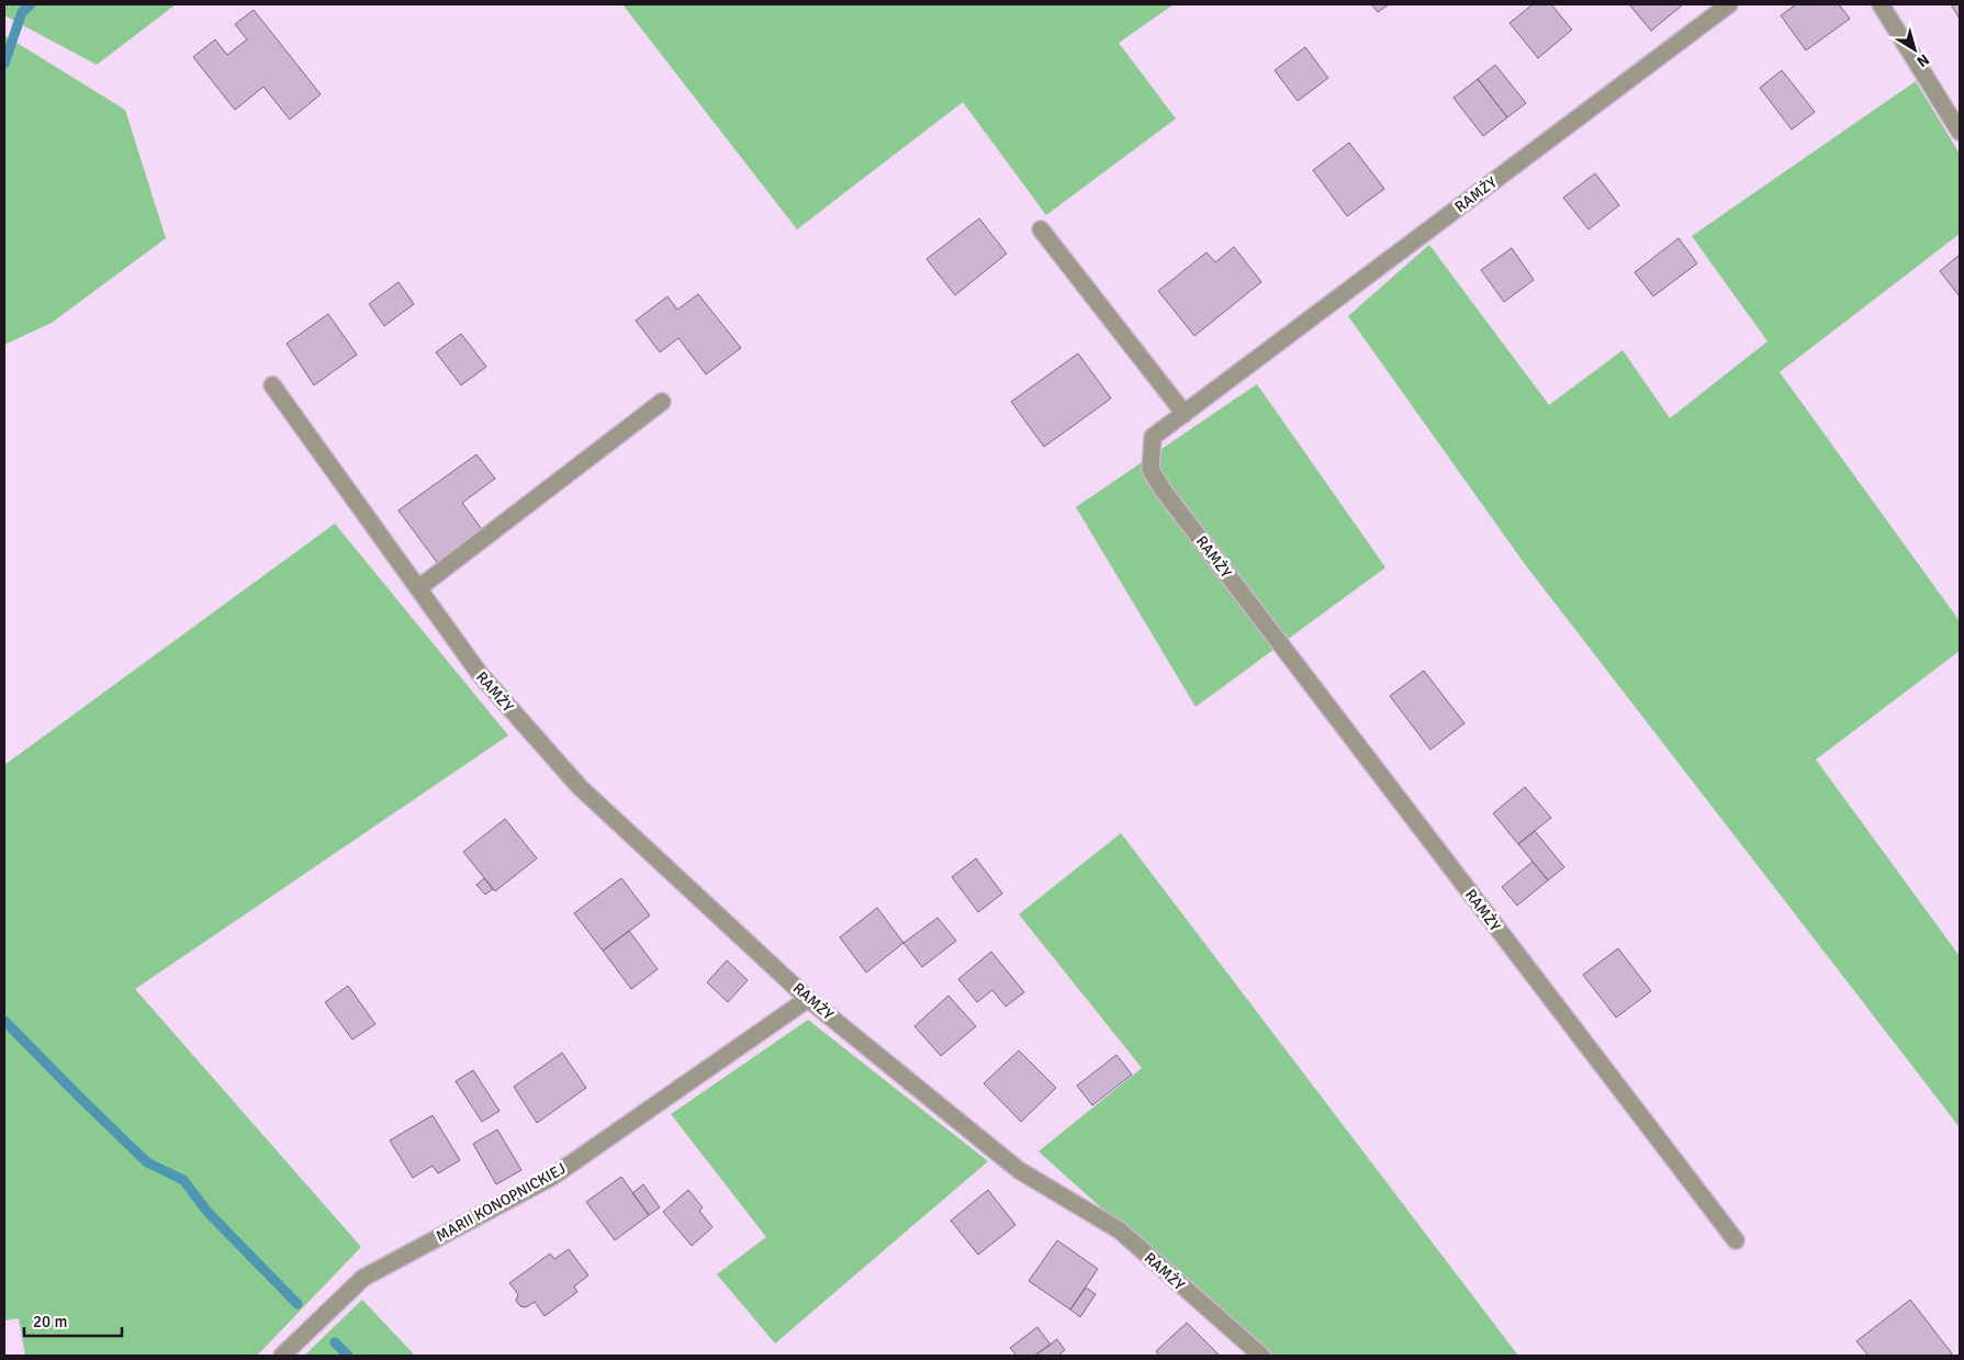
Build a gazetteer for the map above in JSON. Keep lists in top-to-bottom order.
{
  "streets": {
    "street": ["RAMŻY", "MARII KONOPNICKIEJ"]
  },
  "crossings": [
    ["RAMŻY", "MARII KONOPNICKIEJ"]
  ],
  "scale_bar": "20 m",
  "north": "bottom right"
}
